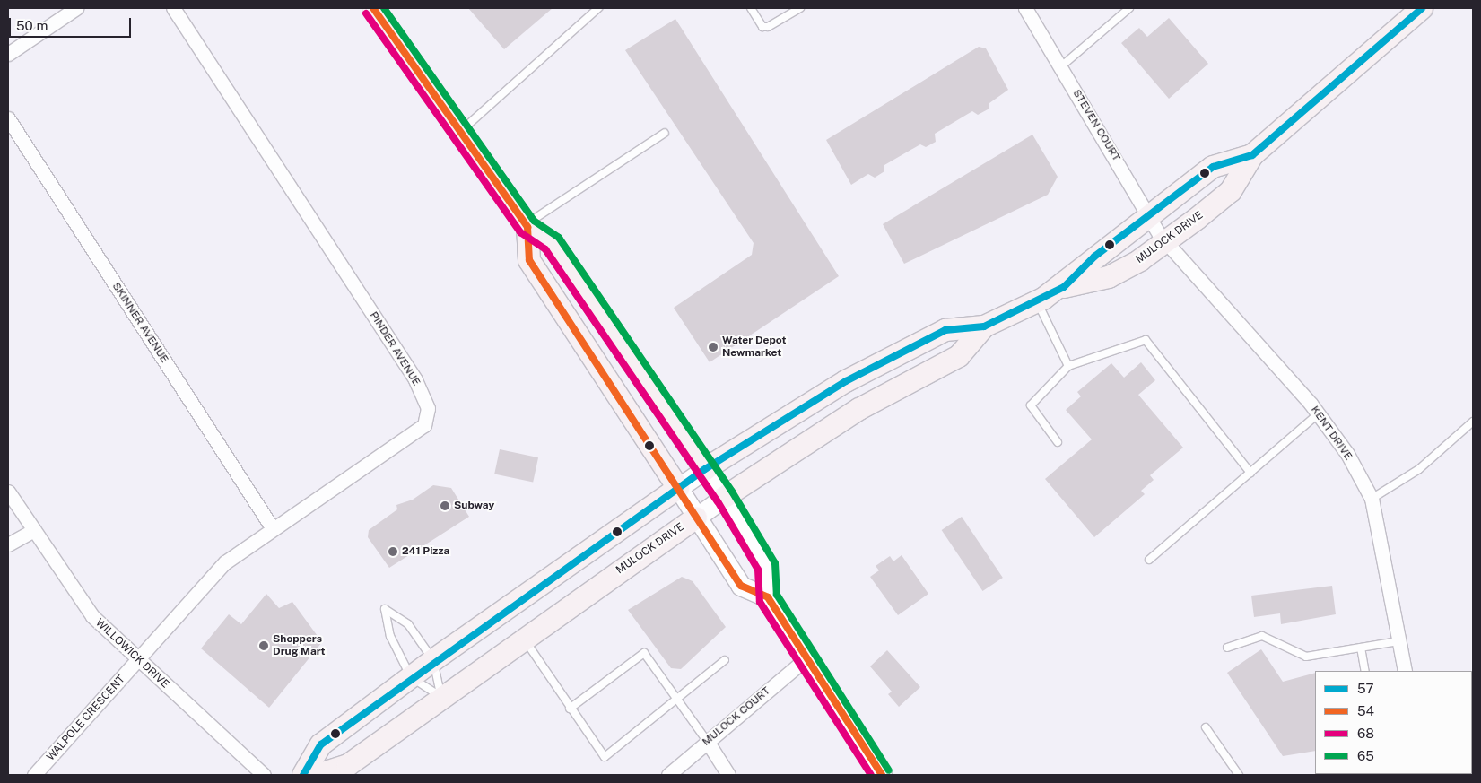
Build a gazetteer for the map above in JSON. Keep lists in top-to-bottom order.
{
  "streets": {
    "main road": ["MULOCK DRIVE"],
    "street": [
      "STEVEN COURT",
      "SKINNER AVENUE",
      "PINDER AVENUE",
      "KENT DRIVE",
      "WILLOWICK DRIVE",
      "MULOCK COURT",
      "WALPOLE CRESCENT"
    ]
  },
  "crossings": [
    ["STEVEN COURT", "MULOCK DRIVE"],
    ["STEVEN COURT", "KENT DRIVE"],
    ["MULOCK DRIVE", "KENT DRIVE"],
    ["SKINNER AVENUE", "PINDER AVENUE"],
    ["PINDER AVENUE", "WILLOWICK DRIVE"],
    ["PINDER AVENUE", "WALPOLE CRESCENT"],
    ["WILLOWICK DRIVE", "WALPOLE CRESCENT"]
  ],
  "places": [
    "Water Depot Newmarket",
    "Subway",
    "241 Pizza",
    "Shoppers Drug Mart"
  ],
  "lines": [
    "transit line 57",
    "transit line 54",
    "transit line 65",
    "transit line 68"
  ],
  "legend": [
    "57",
    "54",
    "68",
    "65"
  ],
  "scale_bar": "50 m"
}
